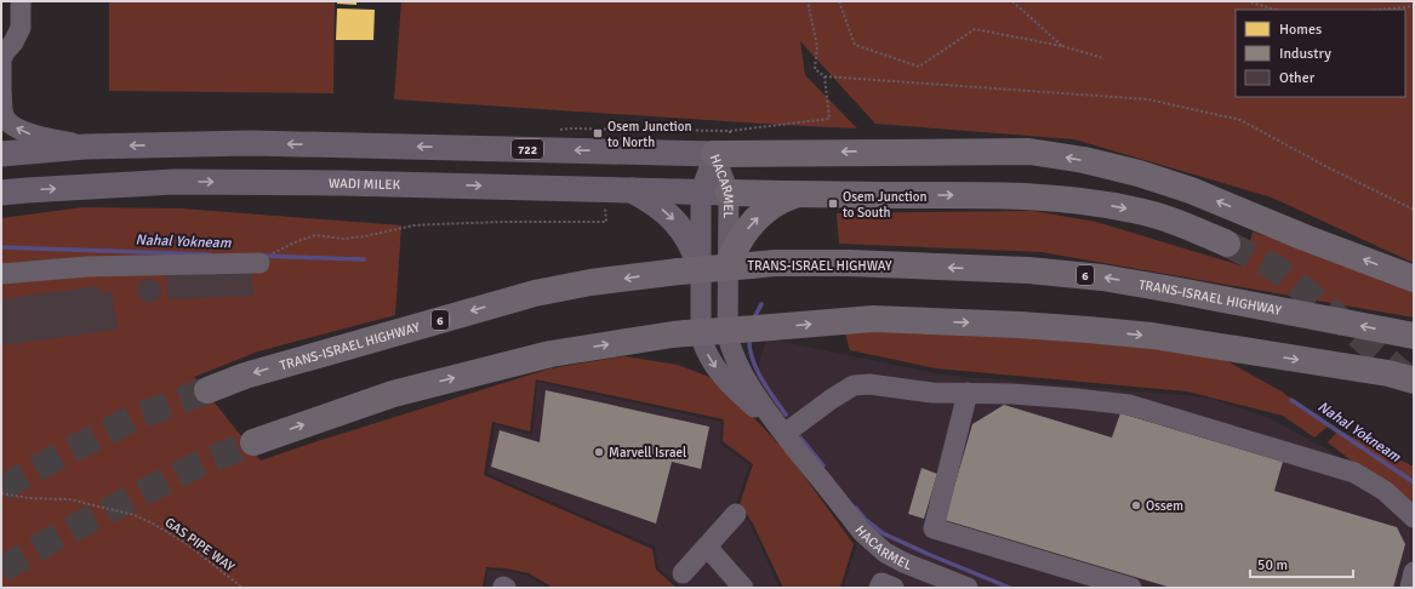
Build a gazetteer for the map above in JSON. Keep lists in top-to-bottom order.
{
  "streets": {
    "highway": ["TRANS-ISRAEL HIGHWAY", "6"],
    "main road": ["722", "WADI MILEK"],
    "street": ["HACARMEL"],
    "path": ["GAS PIPE WAY"]
  },
  "crossings": [
    ["722", "HACARMEL"],
    ["WADI MILEK", "HACARMEL"],
    ["HACARMEL", "TRANS-ISRAEL HIGHWAY"]
  ],
  "water": ["Nahal Yokneam"],
  "places": {
    "transit": ["Osem Junction to North", "Osem Junction to South"],
    "other": ["Marvell Israel", "Ossem"]
  },
  "legend": ["Homes", "Industry", "Other"],
  "scale_bar": "50 m"
}
